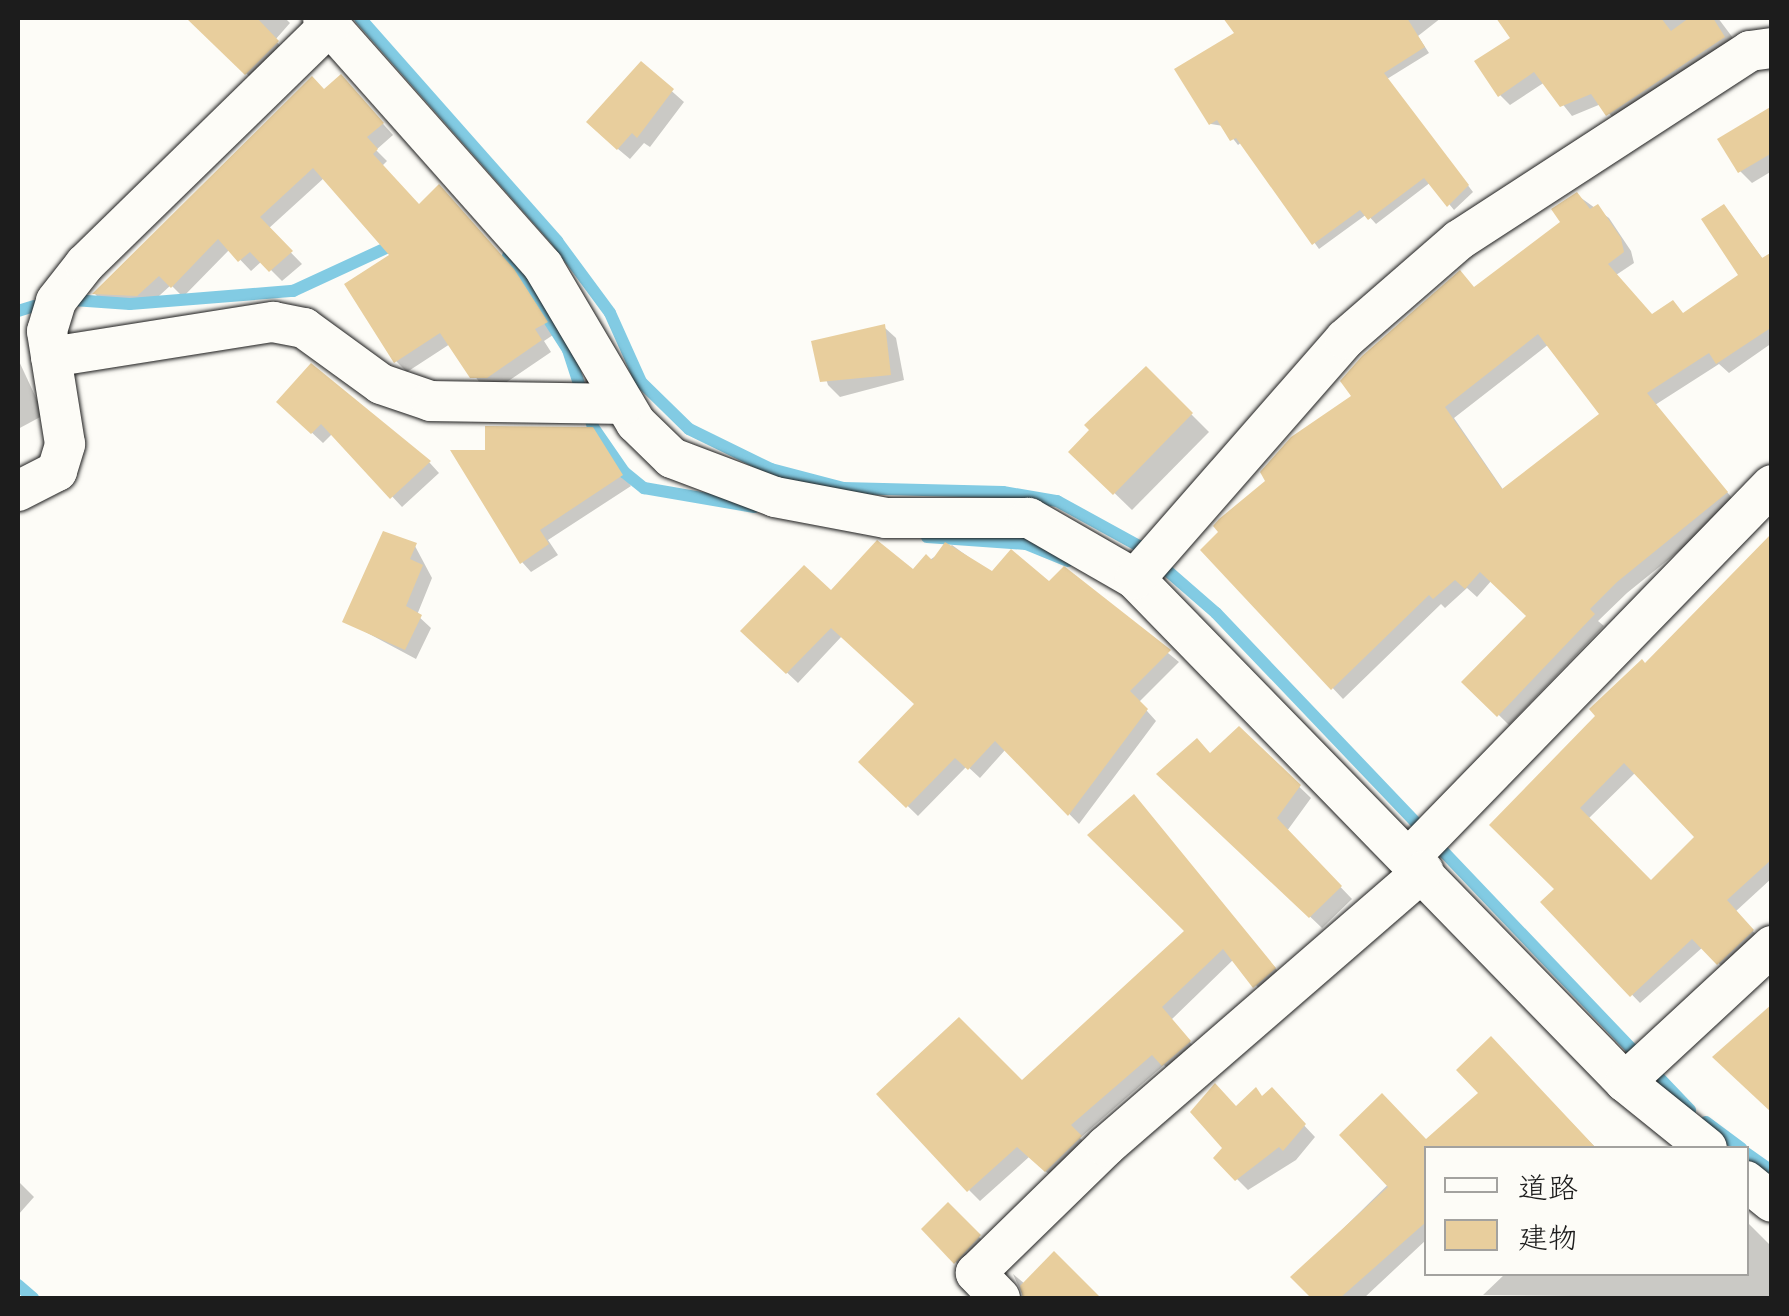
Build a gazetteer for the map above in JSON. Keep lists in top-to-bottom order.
{
  "legend": ["道路", "建物"]
}
